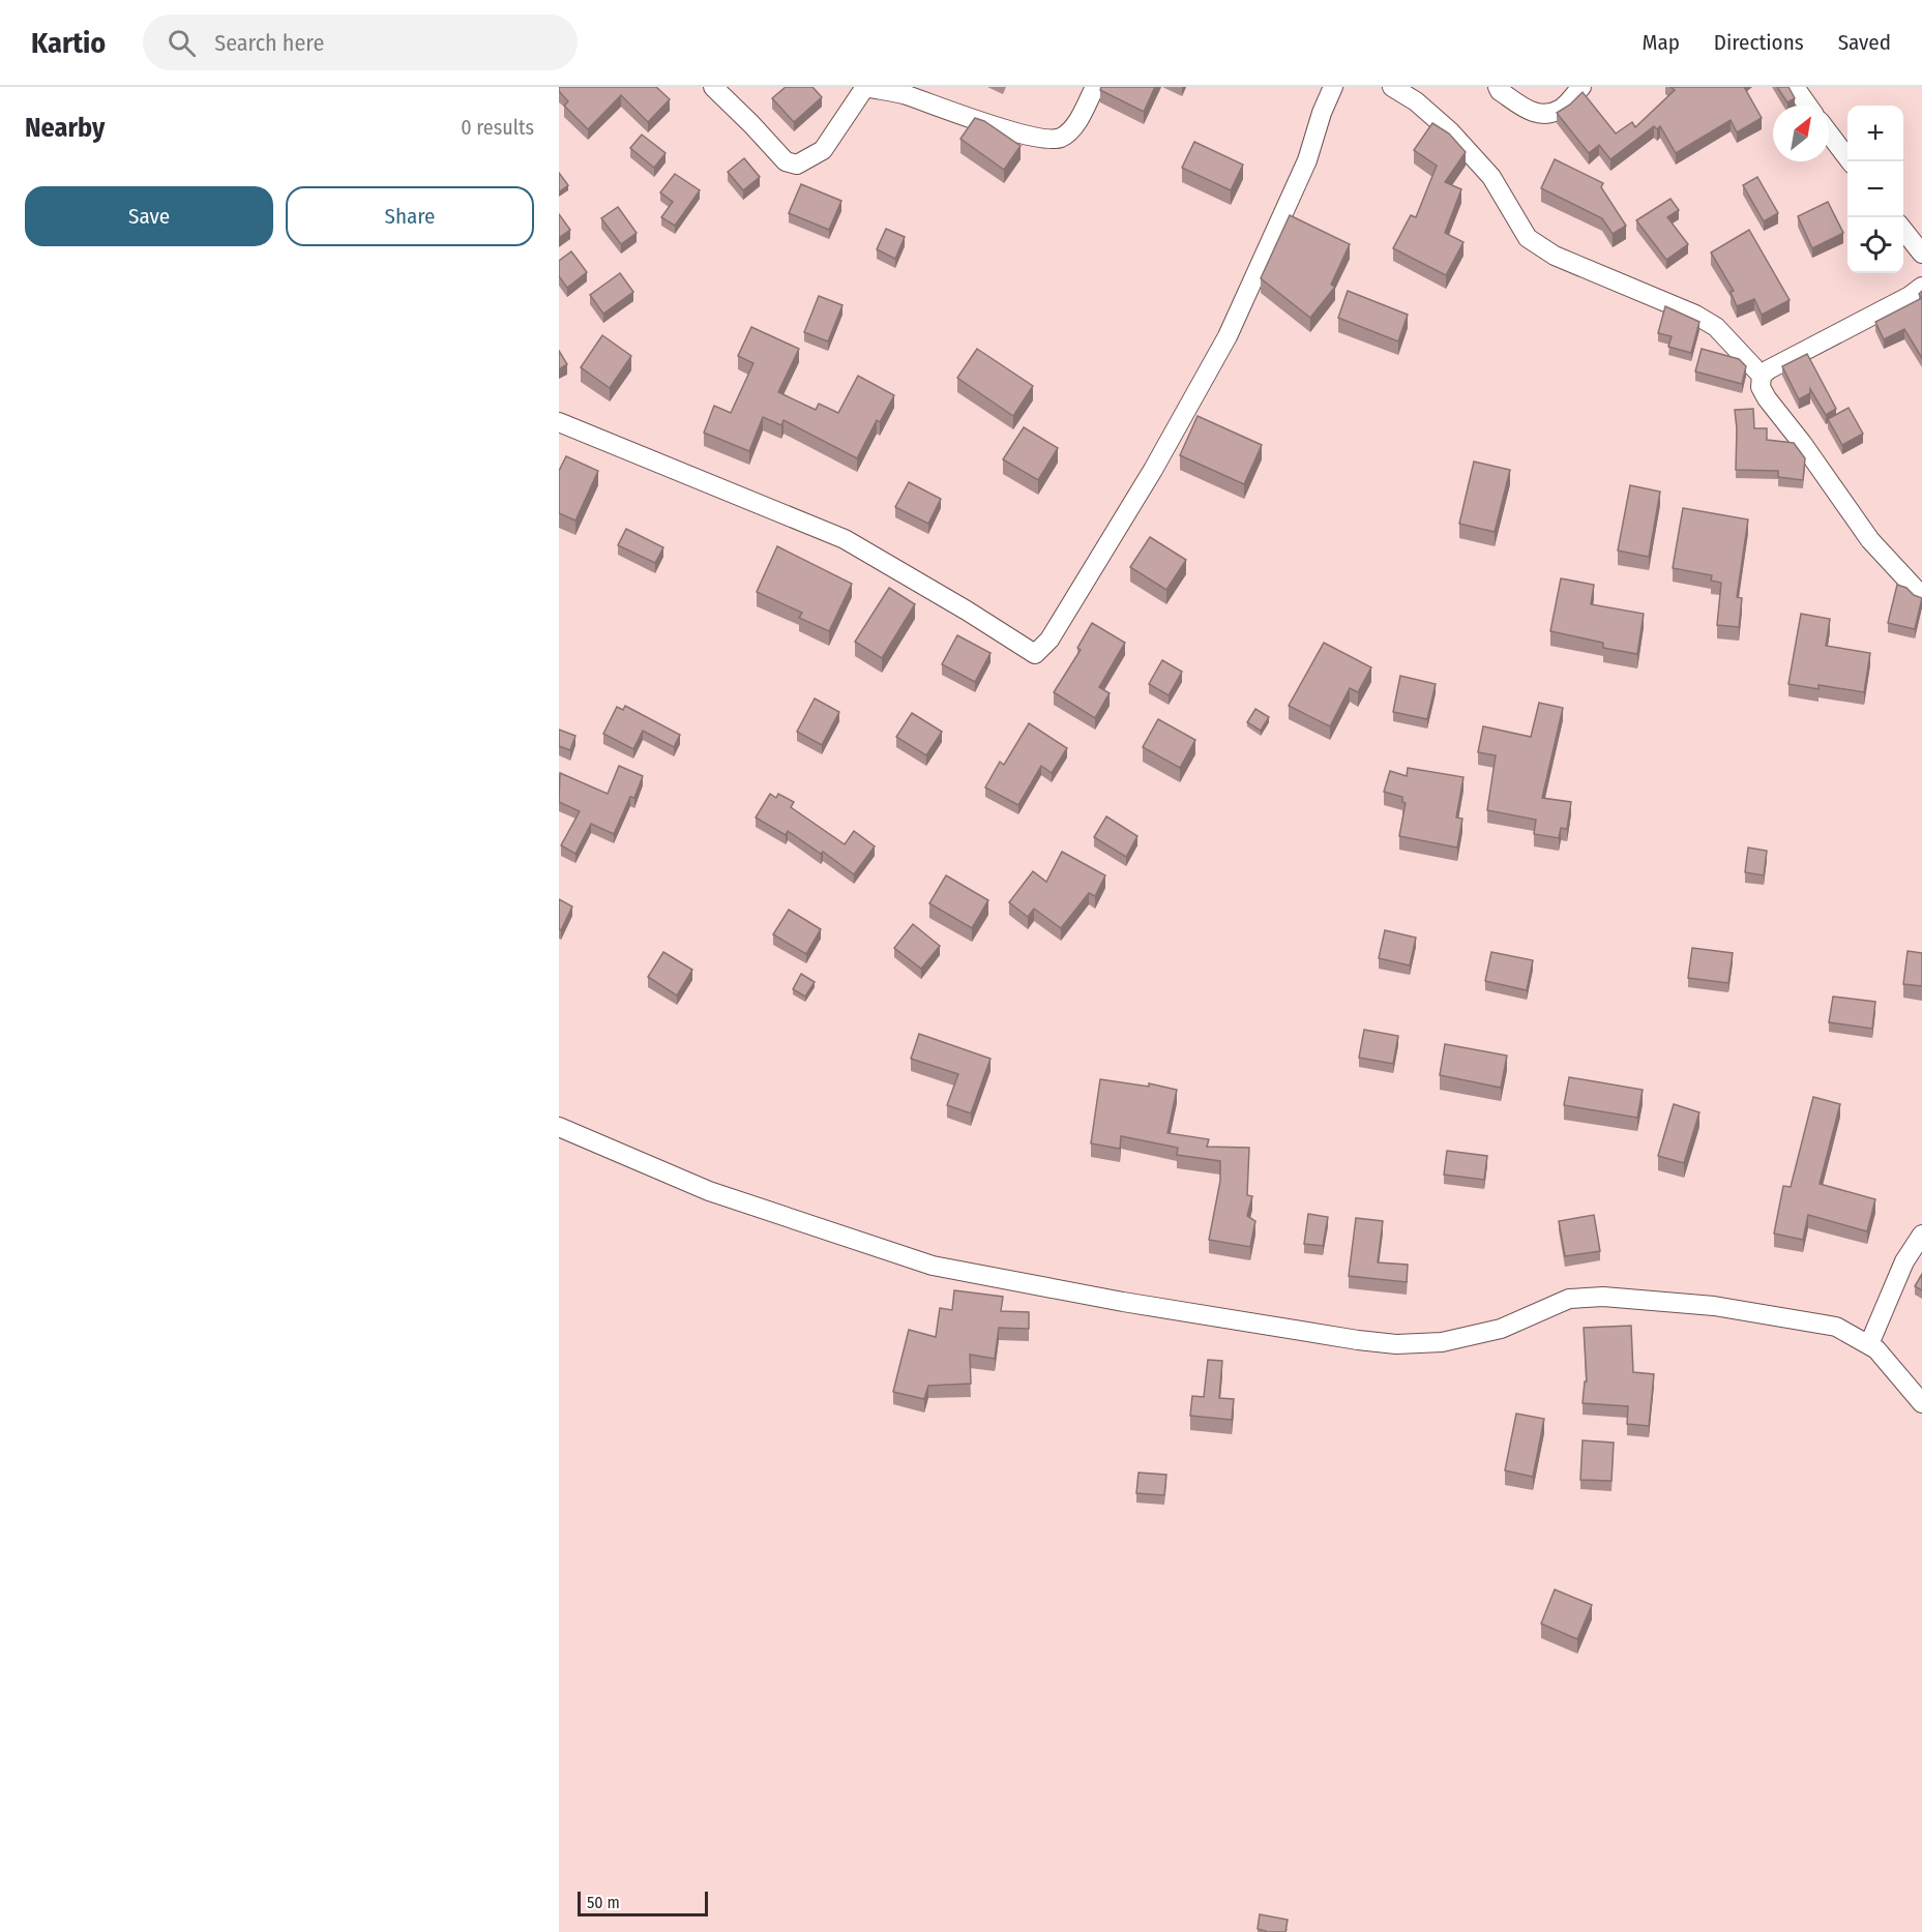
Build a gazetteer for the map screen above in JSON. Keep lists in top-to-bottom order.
{
  "scale_bar": "50 m",
  "north": "top right",
  "page": {
    "header": "Kartio",
    "search": "Search here",
    "nav": ["Map", "Directions", "Saved"],
    "heading": ["Nearby", "0 results"],
    "map_buttons": ["+", "−"],
    "buttons": ["Save", "Share"],
    "scale": "50 m"
  }
}
